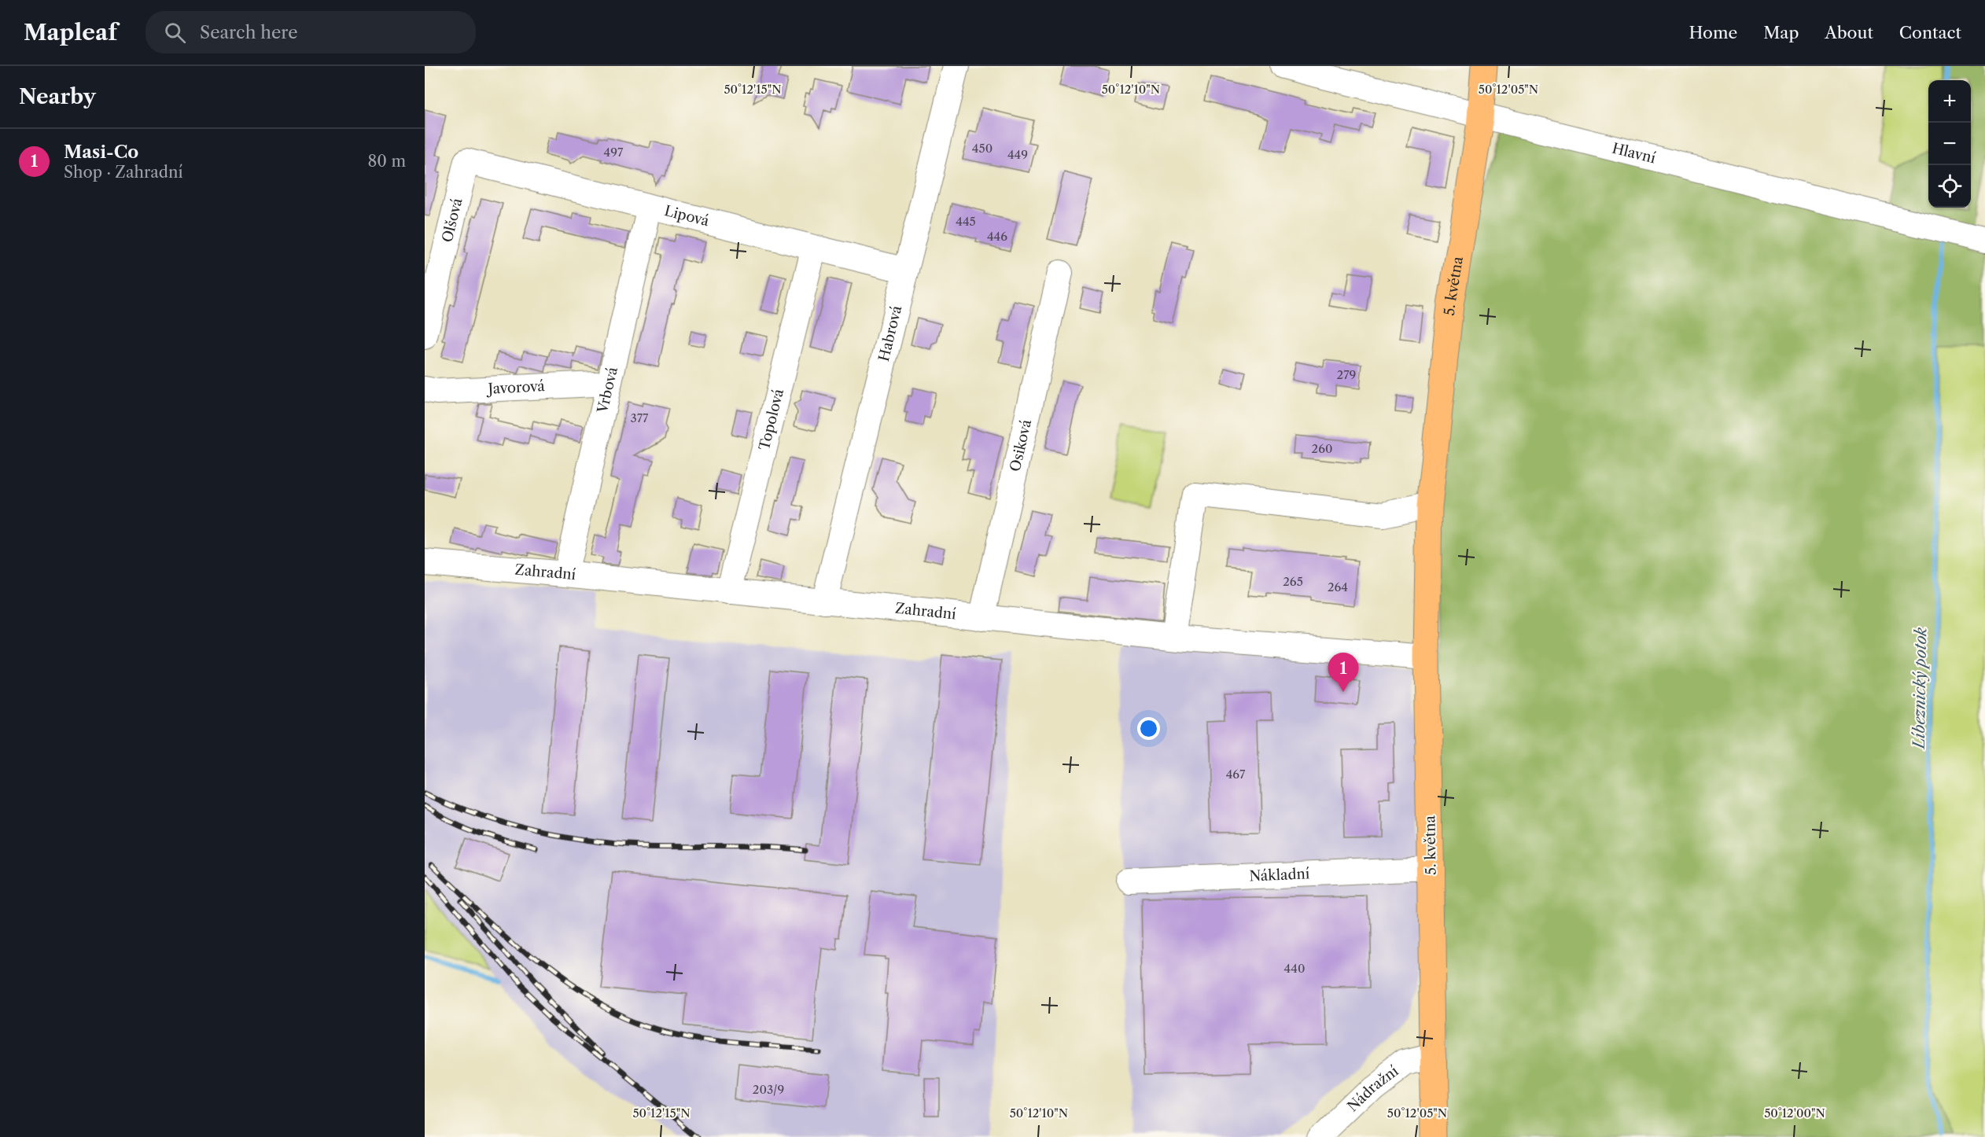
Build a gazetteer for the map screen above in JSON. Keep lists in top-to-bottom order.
{
  "streets": {
    "main road": ["5. května"],
    "street": [
      "Hlavní",
      "Lipová",
      "Olšová",
      "Habrová",
      "Javorová",
      "Vrbová",
      "Topolová",
      "Osiková",
      "Zahradní",
      "Nákladní",
      "Nádražní"
    ]
  },
  "crossings": [
    ["Hlavní", "5. května"],
    ["Lipová", "Olšová"],
    ["Lipová", "Habrová"],
    ["Lipová", "Vrbová"],
    ["Lipová", "Topolová"],
    ["5. května", "Zahradní"],
    ["5. května", "Nákladní"],
    ["5. května", "Nádražní"],
    ["Habrová", "Zahradní"],
    ["Javorová", "Vrbová"],
    ["Vrbová", "Zahradní"],
    ["Topolová", "Zahradní"],
    ["Osiková", "Zahradní"]
  ],
  "water": ["Líbeznický potok"],
  "house_numbers": [
    "450",
    "497",
    "449",
    "445",
    "446",
    "279",
    "377",
    "260",
    "265",
    "264",
    "467",
    "440",
    "203/9"
  ],
  "page": {
    "header": "Mapleaf",
    "search": "Search here",
    "nav": [
      "Home",
      "Map",
      "About",
      "Contact"
    ],
    "heading": "Nearby",
    "map_buttons": ["+", "−"],
    "list": [
      {
        "mark": "1",
        "name": "Masi-Co",
        "note": "Shop · Zahradní",
        "value": "80 m"
      }
    ],
    "pins": "1"
  },
  "coordinates": [
    "50°12'15\"N",
    "50°12'10\"N",
    "50°12'05\"N",
    "50°12'00\"N"
  ]
}
